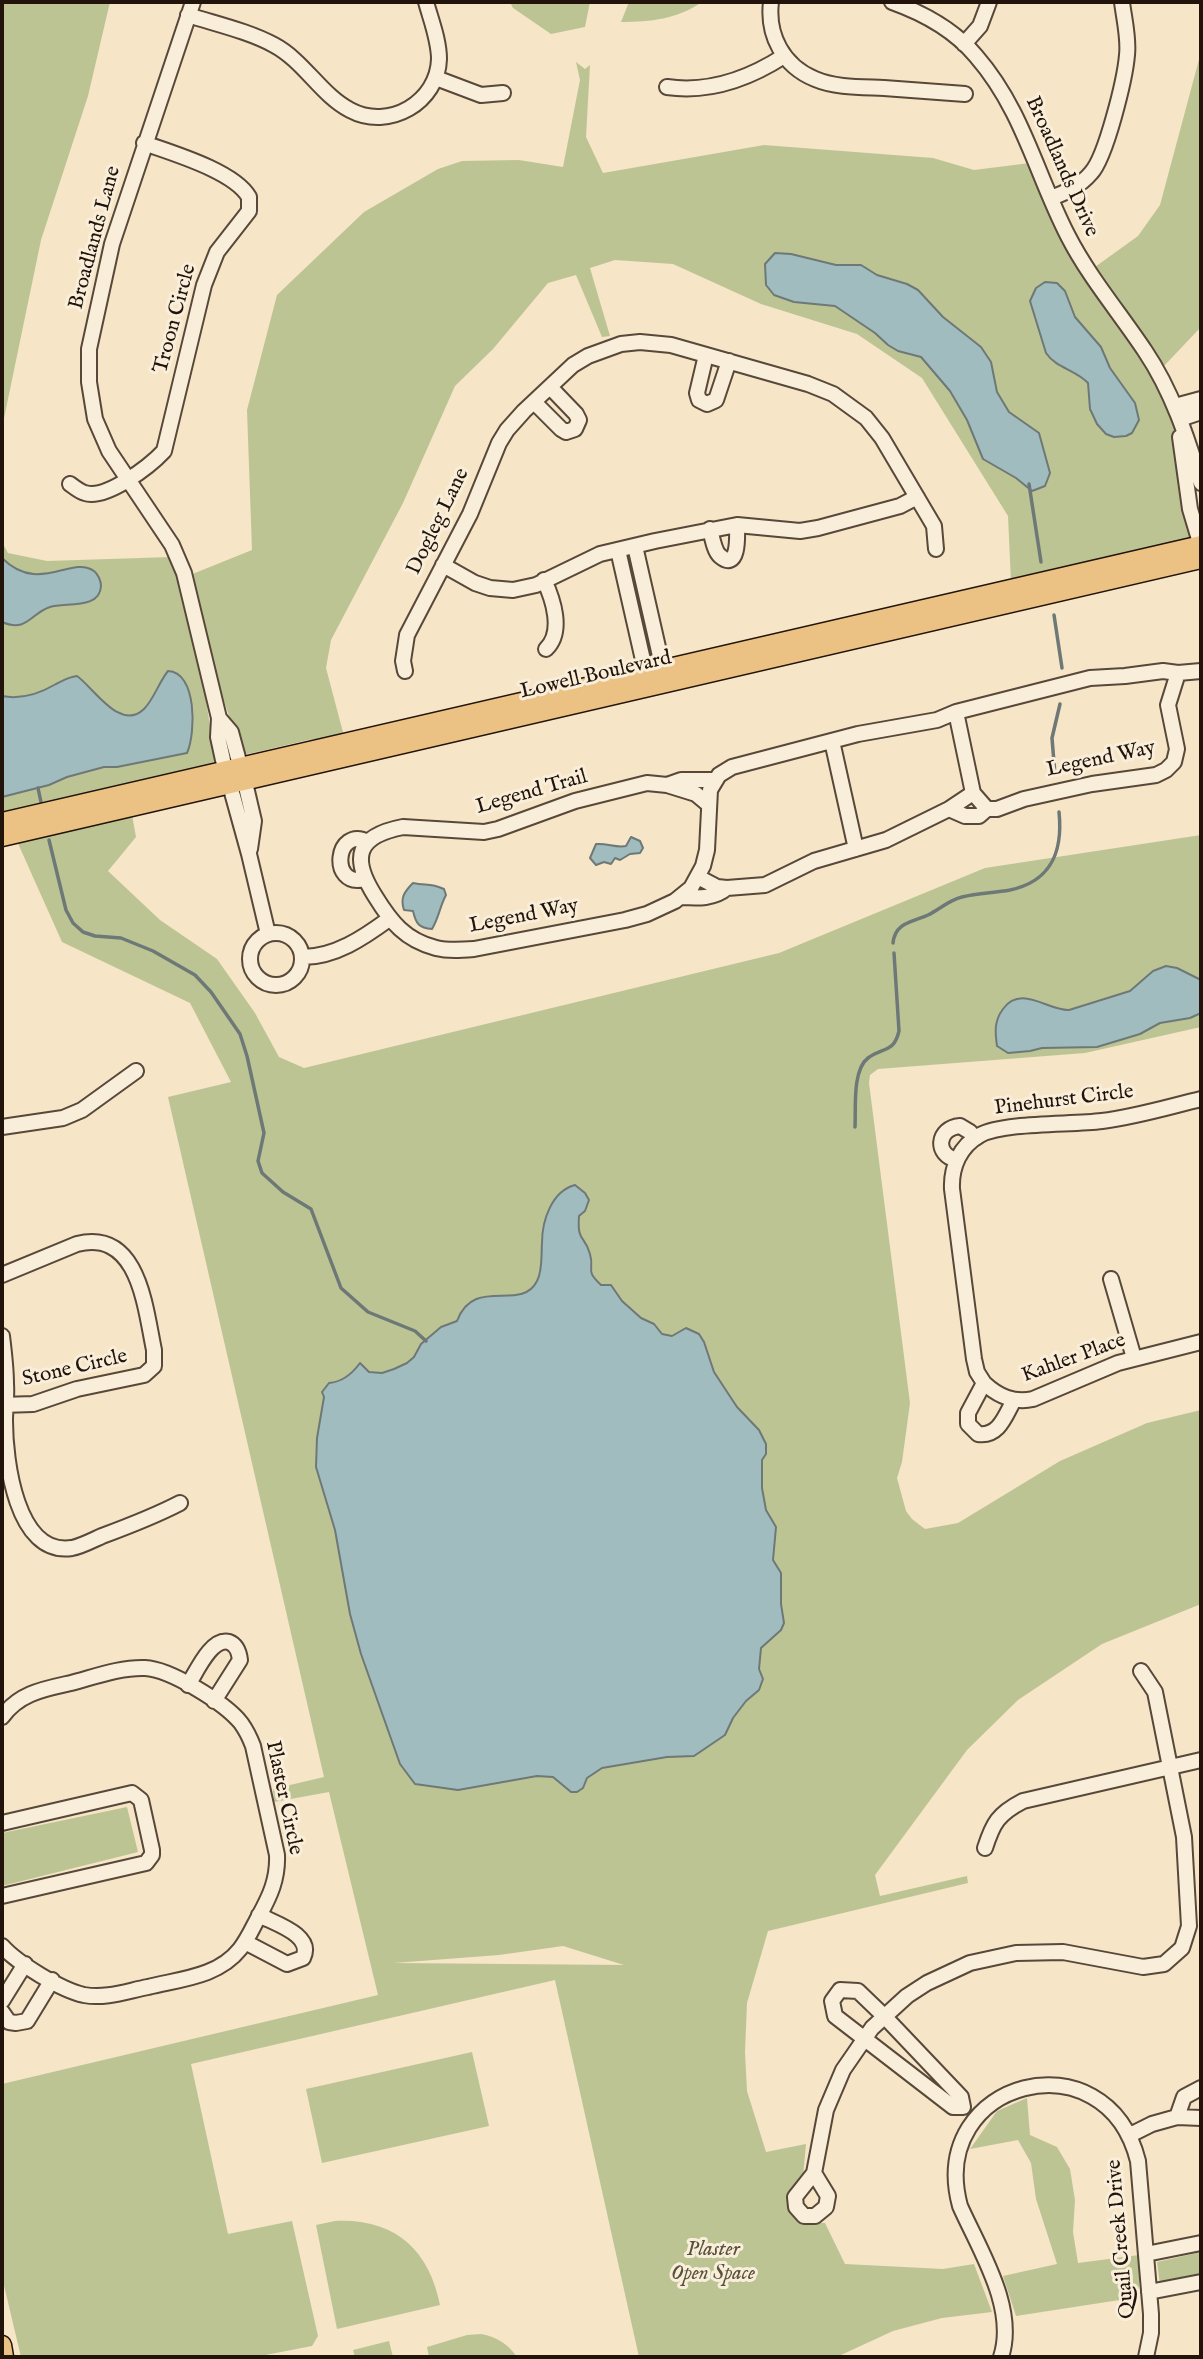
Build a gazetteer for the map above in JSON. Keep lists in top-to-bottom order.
{
  "streets": {
    "main road": ["Lowell Boulevard"],
    "street": [
      "Broadlands Drive",
      "Broadlands Lane",
      "Troon Circle",
      "Dogleg Lane",
      "Legend Way",
      "Legend Trail",
      "Pinehurst Circle",
      "Kahler Place",
      "Stone Circle",
      "Plaster Circle",
      "Quail Creek Drive"
    ]
  },
  "crossings": [
    ["Broadlands Drive", "Lowell Boulevard"],
    ["Broadlands Lane", "Troon Circle"],
    ["Broadlands Lane", "Lowell Boulevard"],
    ["Legend Way", "Legend Trail"]
  ],
  "parks": ["Plaster Open Space"]
}
